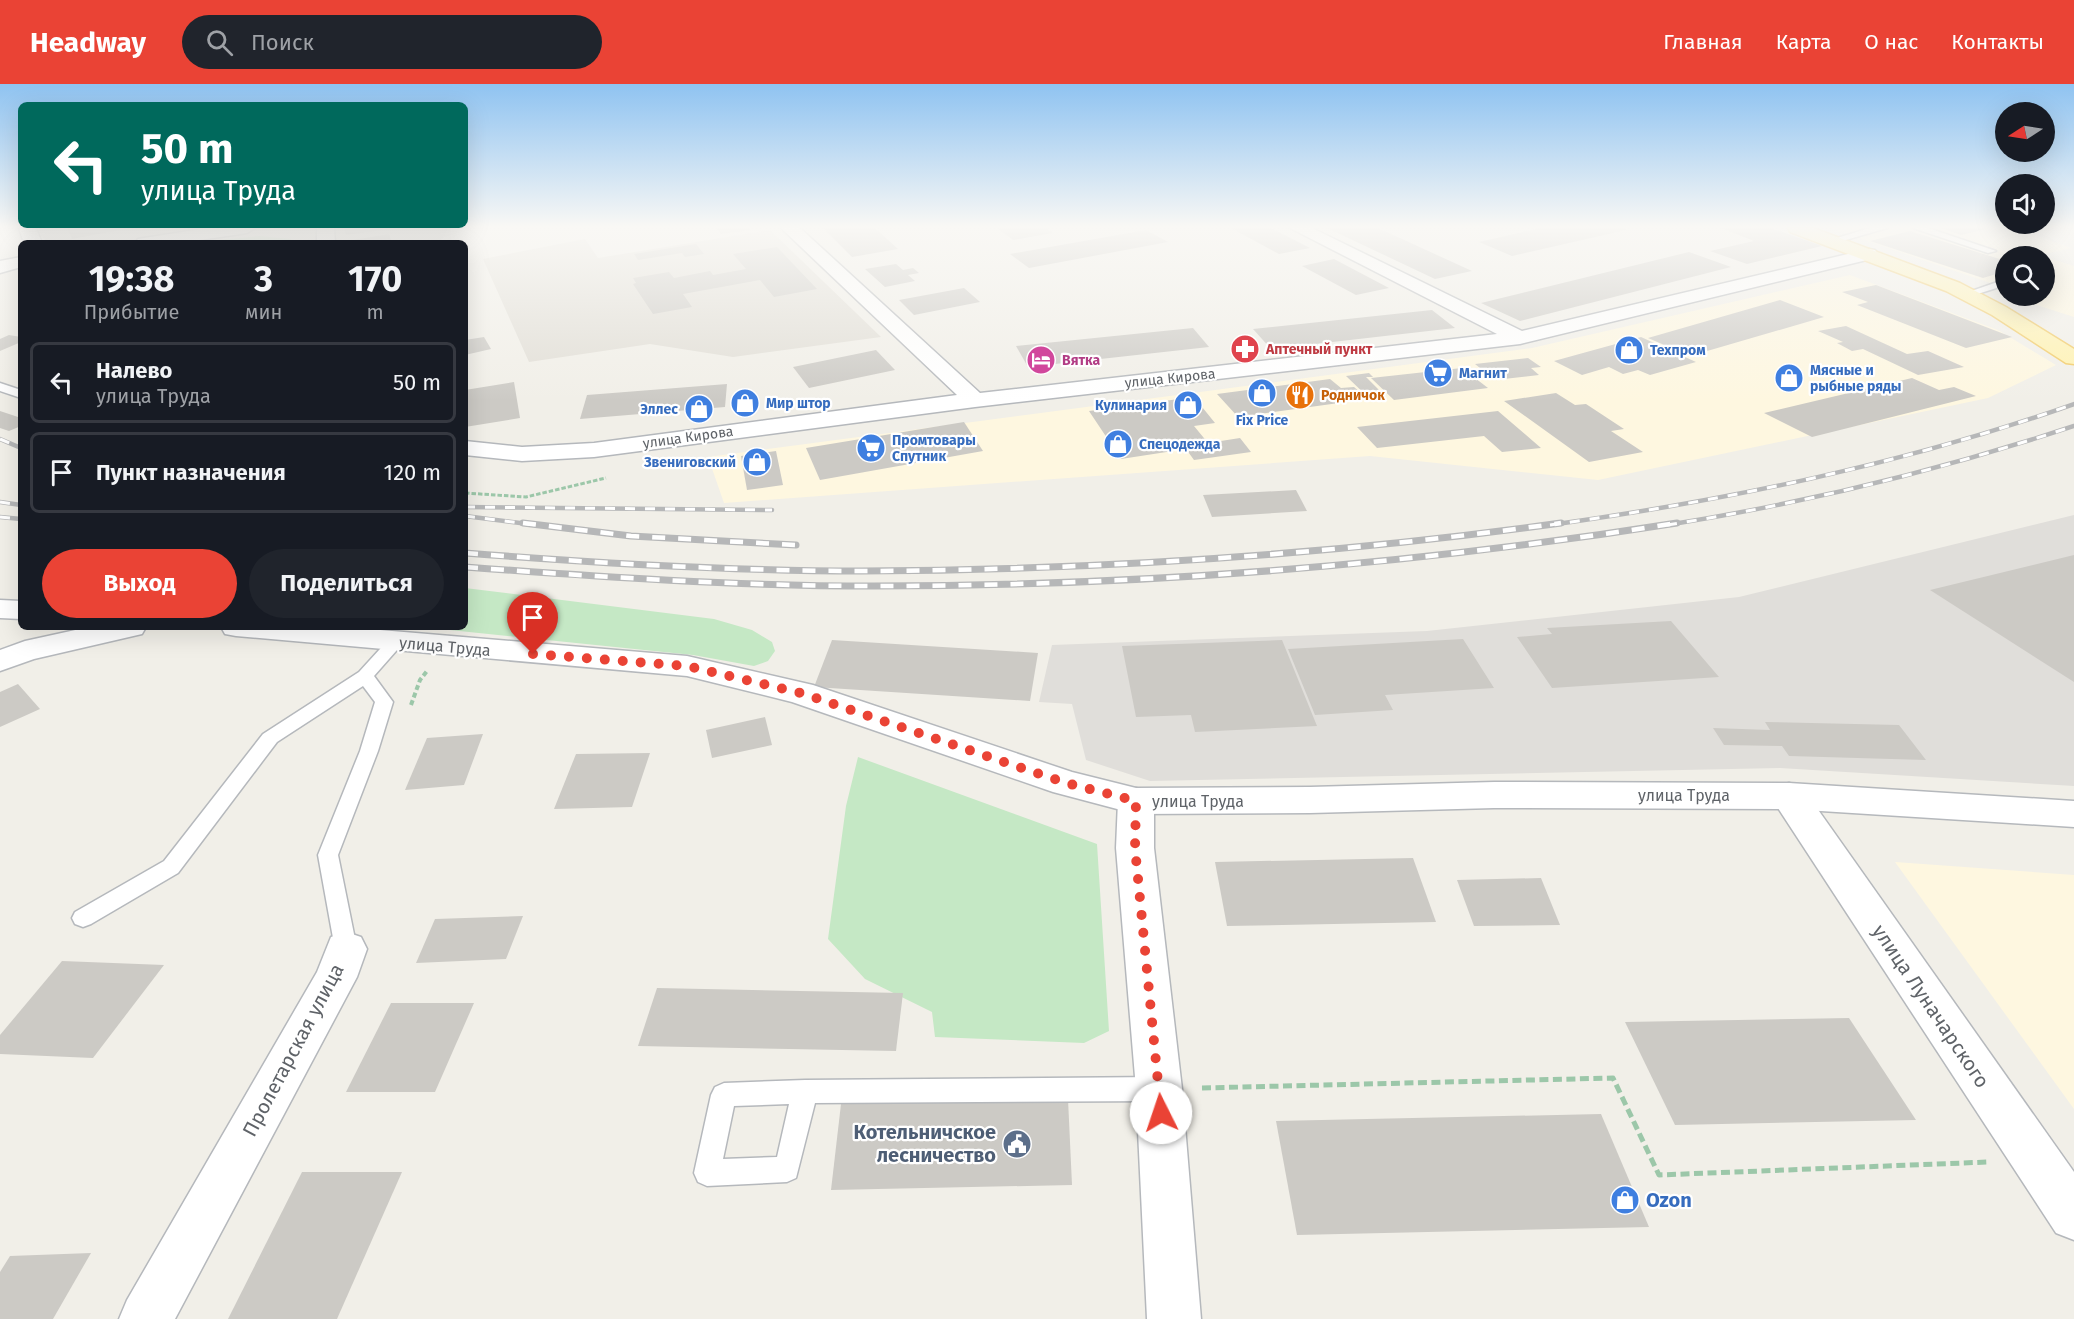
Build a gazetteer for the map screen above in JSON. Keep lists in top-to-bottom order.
{
  "streets": {
    "street": [
      "улица Кирова",
      "улица Труда",
      "улица Луначарского",
      "Пролетарская улица"
    ]
  },
  "crossings": [
    ["улица Труда", "улица Луначарского"]
  ],
  "places": {
    "pharmacy": ["Аптечный пункт"],
    "shop": [
      "Техпром",
      "Мясные и рыбные ряды",
      "Fix Price",
      "Мир штор",
      "Кулинария",
      "Эллес",
      "Спецодежда",
      "Звениговский",
      "Ozon"
    ],
    "hotel": ["Вятка"],
    "supermarket": ["Магнит", "Промтовары Спутник"],
    "restaurant": ["Родничок"],
    "public building": ["Котельничское лесничество"]
  },
  "north": "left",
  "page": {
    "header": "Headway",
    "search": "Поиск",
    "nav": [
      "Главная",
      "Карта",
      "О нас",
      "Контакты"
    ],
    "turn": ["50 m", "улица Труда"],
    "eta": [
      "19:38",
      "Прибытие",
      "3",
      "мин",
      "170",
      "m"
    ],
    "list": [
      {
        "name": "Налево",
        "note": "улица Труда",
        "value": "50 m"
      },
      {
        "name": "Пункт назначения",
        "value": "120 m"
      }
    ],
    "buttons": ["Выход", "Поделиться"]
  }
}
